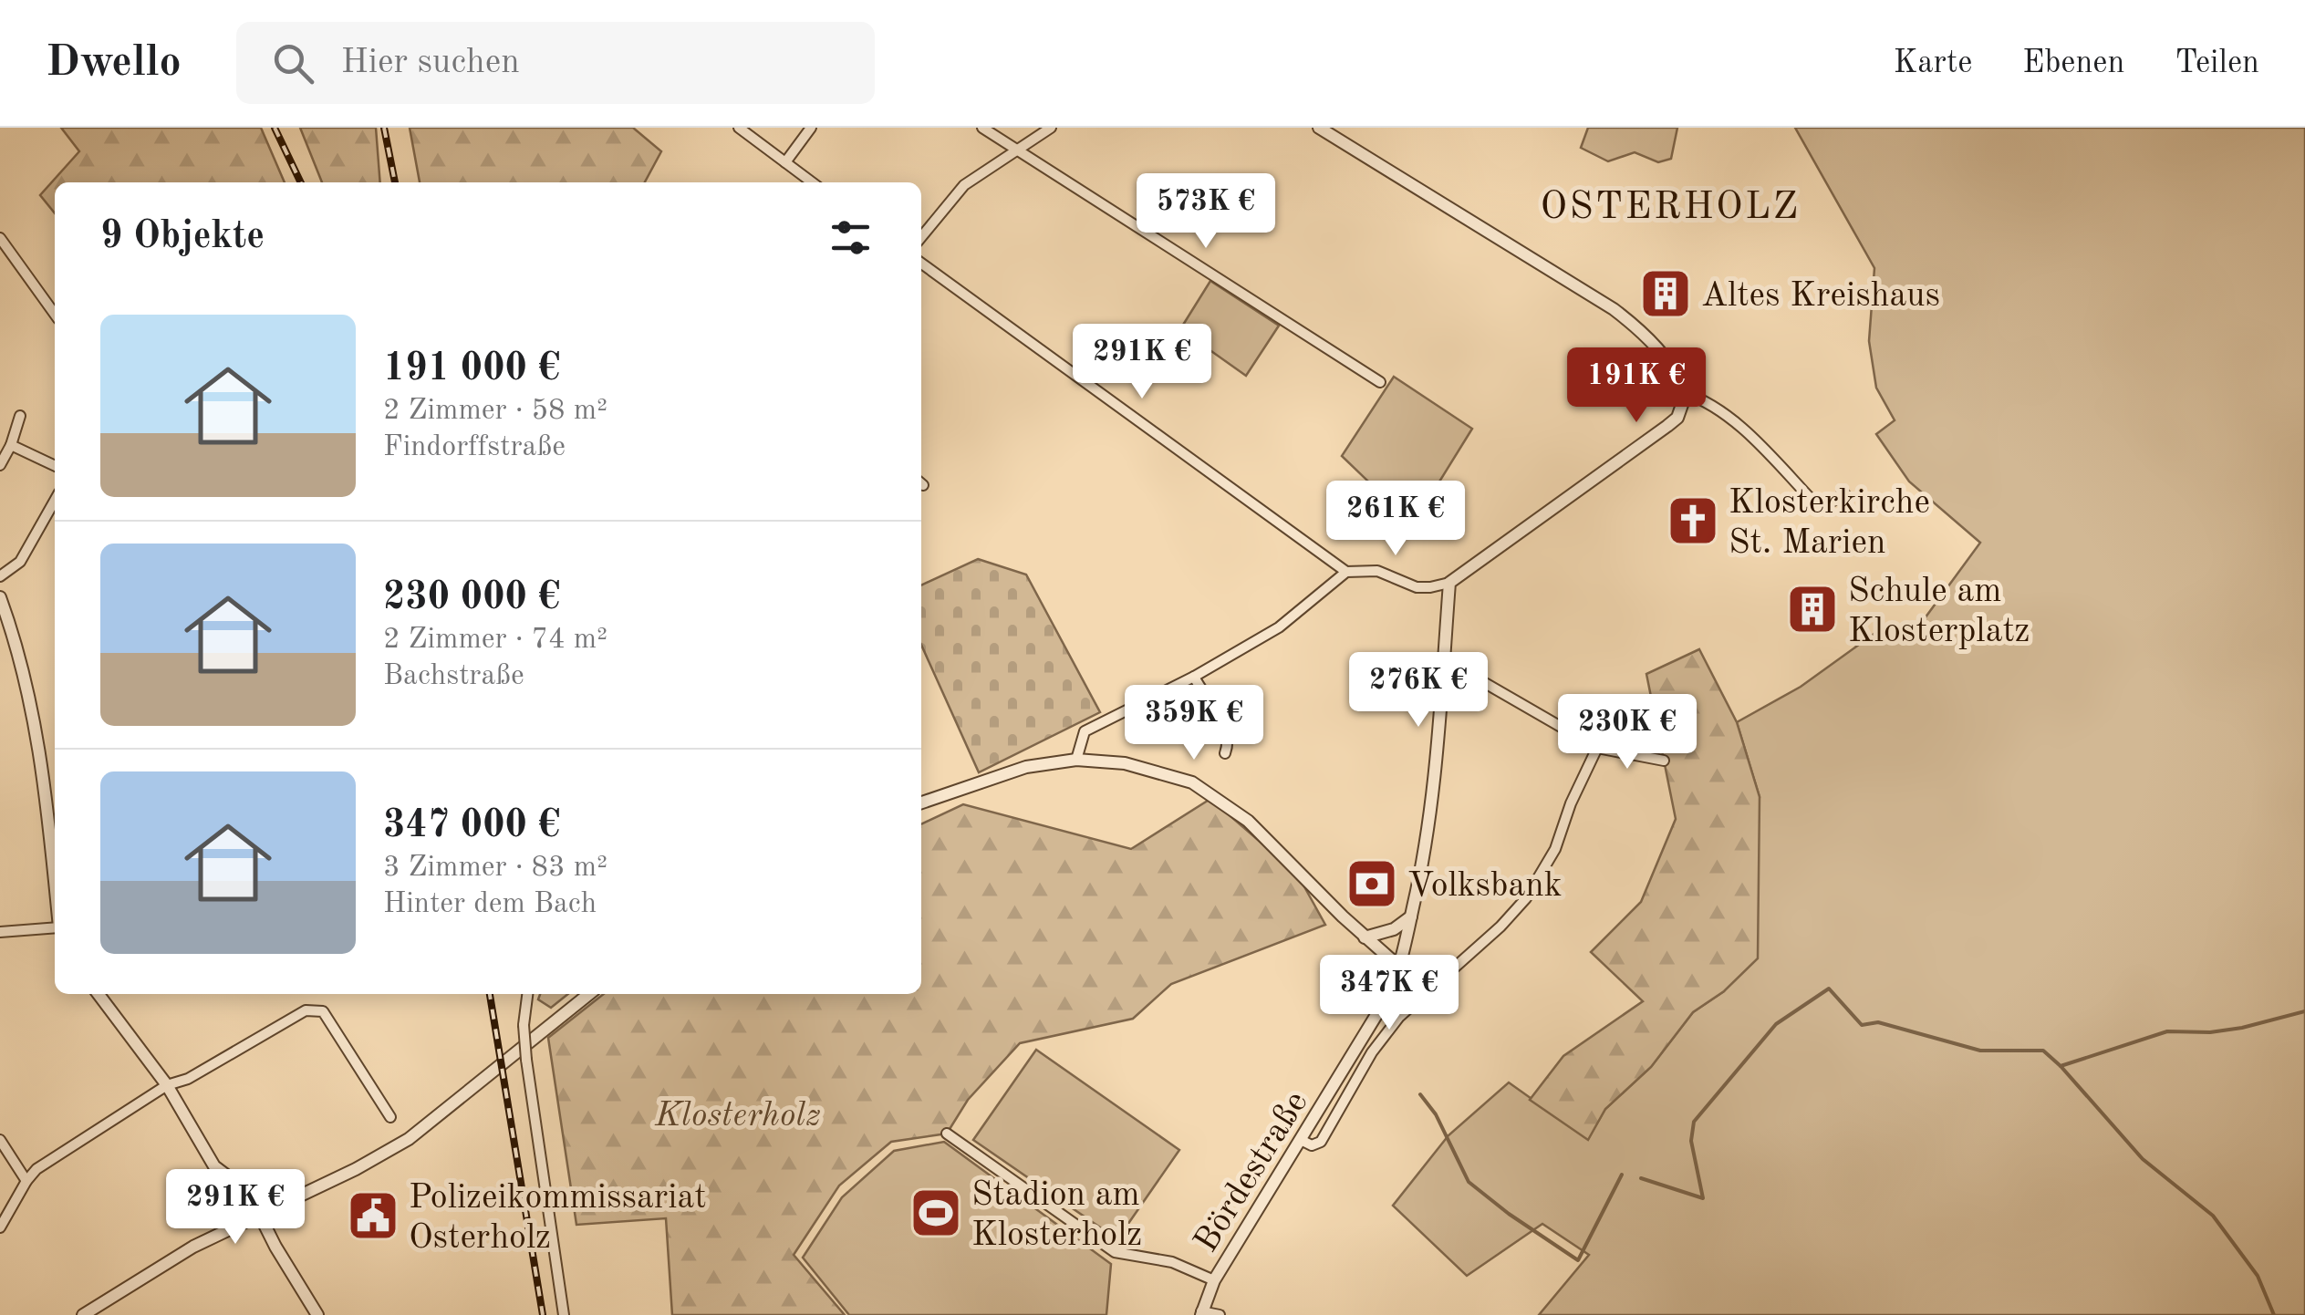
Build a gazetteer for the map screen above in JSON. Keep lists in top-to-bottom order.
{
  "streets": {
    "street": ["Bördestraße"]
  },
  "districts": ["OSTERHOLZ"],
  "parks": ["Klosterholz"],
  "places": {
    "building": ["Altes Kreishaus", "Schule am Klosterplatz"],
    "church": ["Klosterkirche St. Marien"],
    "bank": ["Volksbank"],
    "sports": ["Stadion am Klosterholz"],
    "public building": ["Polizeikommissariat Osterholz"]
  },
  "page": {
    "header": "Dwello",
    "search": "Hier suchen",
    "nav": ["Karte", "Ebenen", "Teilen"],
    "price": [
      "573K €",
      "291K €",
      "191K €",
      "261K €",
      "276K €",
      "359K €",
      "230K €",
      "347K €",
      "291K €"
    ],
    "heading": "9 Objekte",
    "list": [
      {
        "name": "191 000 €",
        "note": "2 Zimmer · 58 m² · Findorffstraße"
      },
      {
        "name": "230 000 €",
        "note": "2 Zimmer · 74 m² · Bachstraße"
      },
      {
        "name": "347 000 €",
        "note": "3 Zimmer · 83 m² · Hinter dem Bach"
      }
    ]
  }
}
